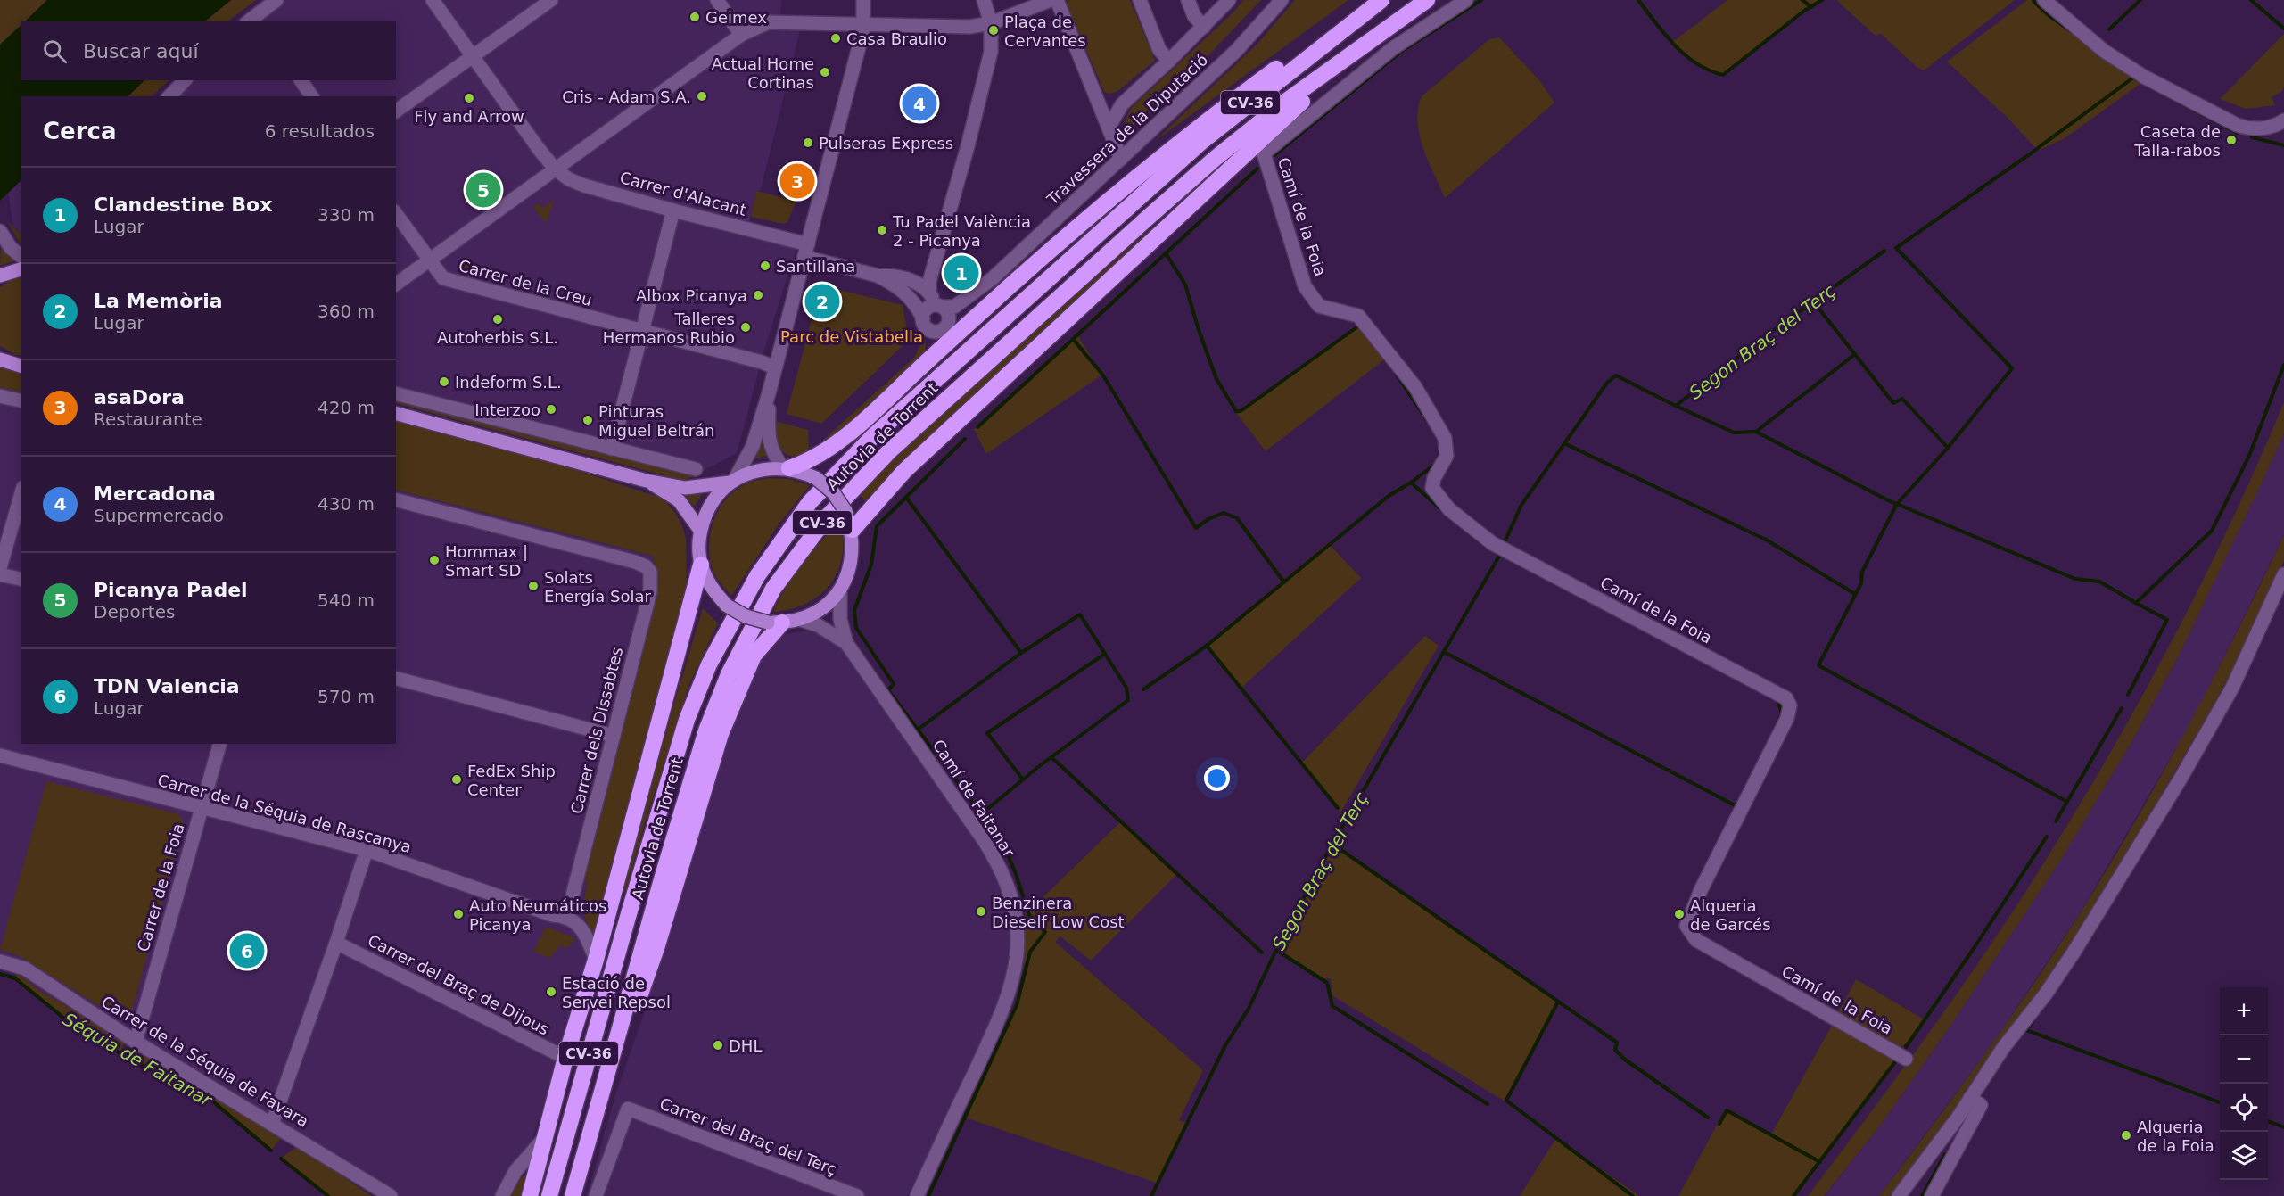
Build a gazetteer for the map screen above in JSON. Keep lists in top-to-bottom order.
{
  "streets": {
    "highway": ["CV-36", "Autovia de Torrent"],
    "street": [
      "Travessera de la Diputació",
      "Carrer d'Alacant",
      "Camí de la Foia",
      "Carrer de la Creu",
      "Carrer dels Dissabtes",
      "Camí de Faitanar",
      "Carrer de la Séquia de Rascanya",
      "Carrer de la Foia",
      "Carrer del Braç de Dijous",
      "Carrer de la Séquia de Favara",
      "Carrer del Braç del Terç"
    ]
  },
  "crossings": [
    ["Travessera de la Diputació", "Carrer d'Alacant"],
    ["Carrer dels Dissabtes", "Carrer de la Séquia de Rascanya"],
    ["Carrer de la Séquia de Rascanya", "Carrer de la Foia"],
    ["Carrer de la Foia", "Carrer de la Séquia de Favara"]
  ],
  "water": ["Segon Braç del Terç", "Séquia de Faitanar"],
  "parks": ["Parc de Vistabella"],
  "places": [
    "Geimex",
    "Plaça de Cervantes",
    "Casa Braulio",
    "Actual Home Cortinas",
    "Cris - Adam S.A.",
    "Fly and Arrow",
    "Caseta de Talla-rabos",
    "Pulseras Express",
    "Tu Padel València 2 - Picanya",
    "Santillana",
    "Albox Picanya",
    "Autoherbis S.L.",
    "Talleres Hermanos Rubio",
    "Indeform S.L.",
    "Interzoo",
    "Pinturas Miguel Beltrán",
    "Hommax | Smart SD",
    "Solats Energía Solar",
    "FedEx Ship Center",
    "Benzinera Dieself Low Cost",
    "Auto Neumáticos Picanya",
    "Alqueria de Garcés",
    "Estació de Servei Repsol",
    "DHL",
    "Alqueria de la Foia"
  ],
  "page": {
    "search": "Buscar aquí",
    "pins": [
      "4",
      "3",
      "5",
      "1",
      "2",
      "6"
    ],
    "heading": ["Cerca", "6 resultados"],
    "list": [
      {
        "mark": "1",
        "name": "Clandestine Box",
        "note": "Lugar",
        "value": "330 m"
      },
      {
        "mark": "2",
        "name": "La Memòria",
        "note": "Lugar",
        "value": "360 m"
      },
      {
        "mark": "3",
        "name": "asaDora",
        "note": "Restaurante",
        "value": "420 m"
      },
      {
        "mark": "4",
        "name": "Mercadona",
        "note": "Supermercado",
        "value": "430 m"
      },
      {
        "mark": "5",
        "name": "Picanya Padel",
        "note": "Deportes",
        "value": "540 m"
      },
      {
        "mark": "6",
        "name": "TDN Valencia",
        "note": "Lugar",
        "value": "570 m"
      }
    ],
    "map_buttons": ["+", "−"]
  }
}
